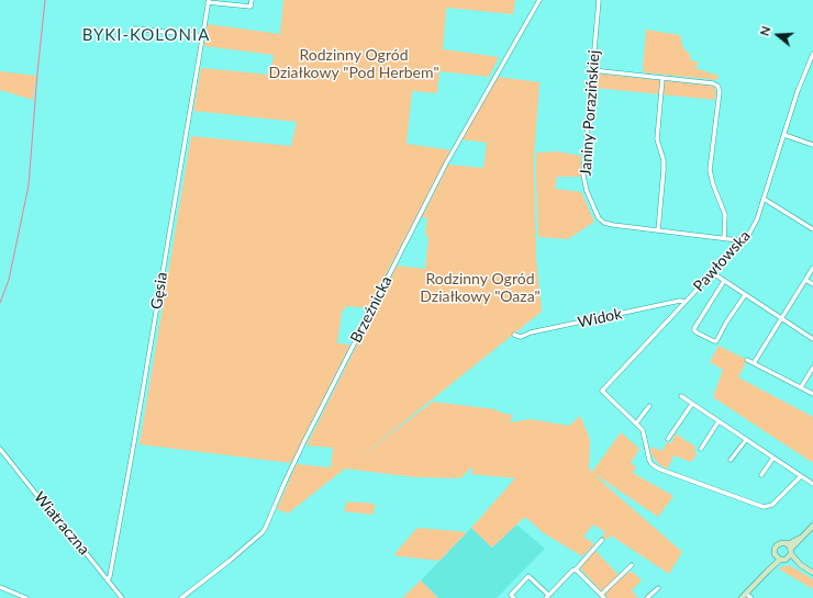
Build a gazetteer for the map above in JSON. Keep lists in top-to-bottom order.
{
  "streets": {
    "street": [
      "Janiny Porazińskiej",
      "Pawłowska",
      "Gęsia",
      "Brzeźnicka",
      "Widok",
      "Wiatraczna"
    ]
  },
  "crossings": [
    ["Pawłowska", "Widok"],
    ["Gęsia", "Wiatraczna"]
  ],
  "districts": ["BYKI-KOLONIA"],
  "parks": ["Rodzinny Ogród Działkowy \"Pod Herbem\"", "Rodzinny Ogród Działkowy \"Oaza\""],
  "north": "left"
}
